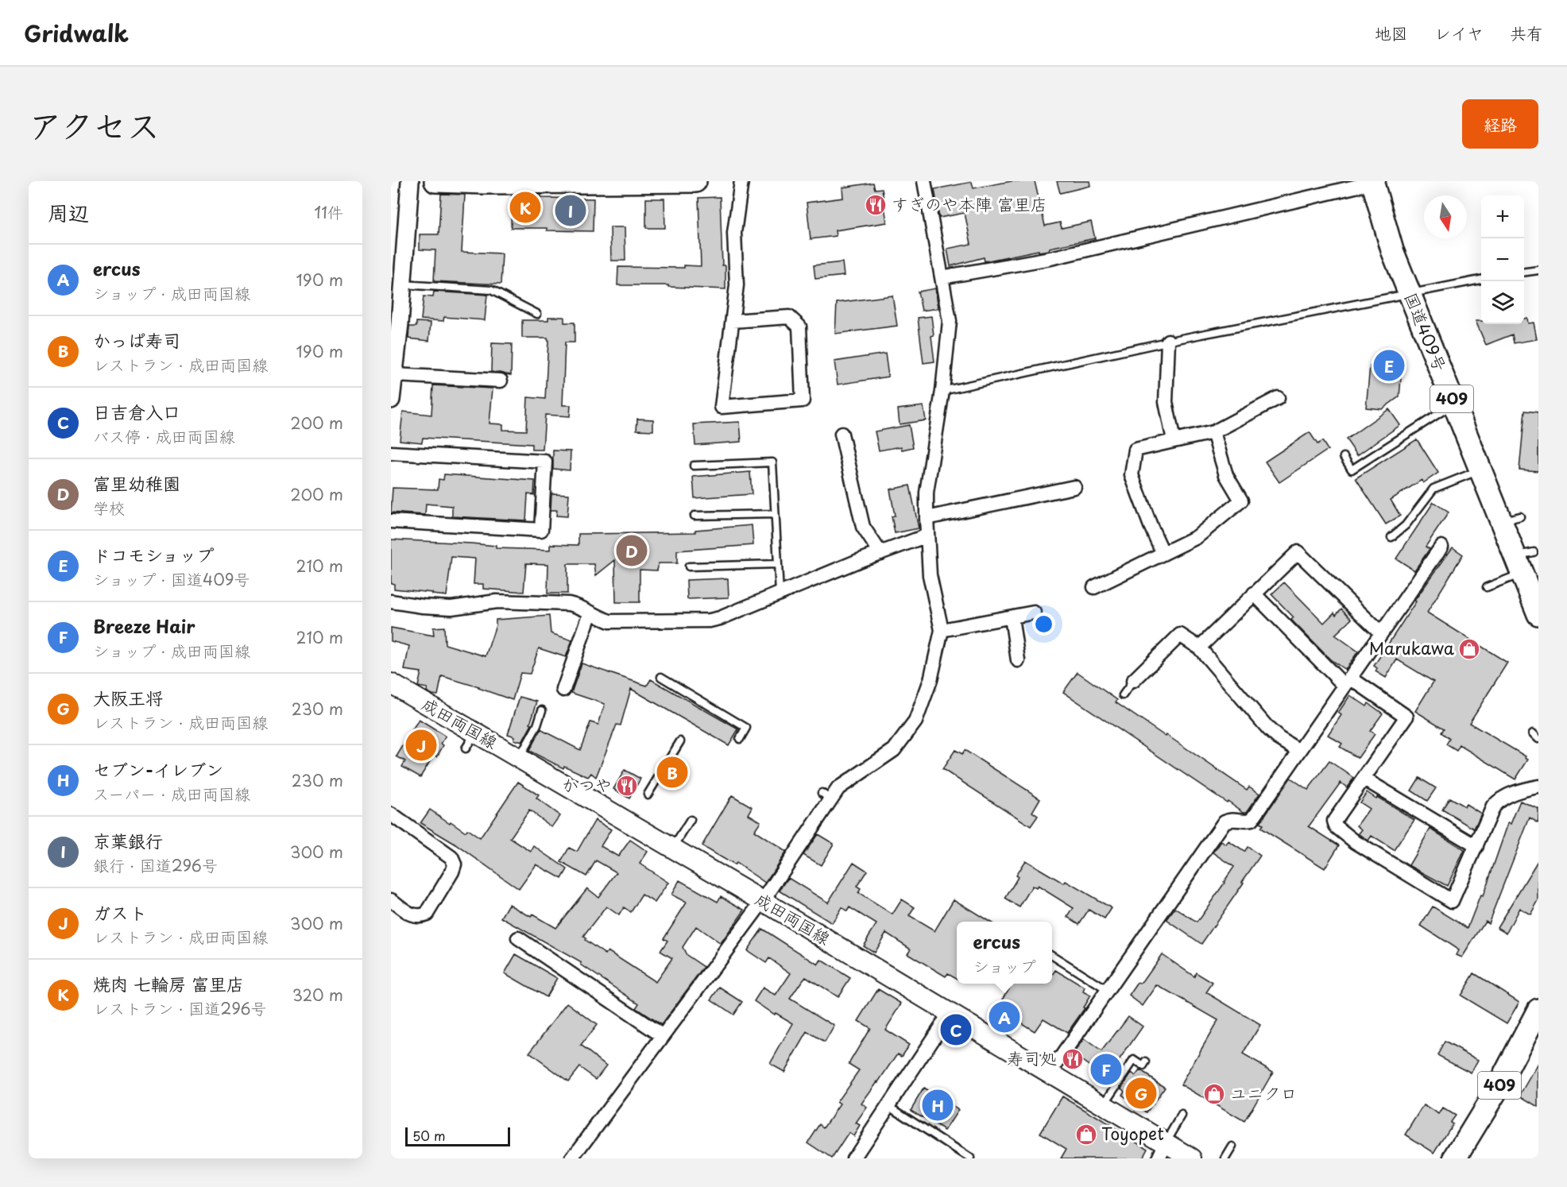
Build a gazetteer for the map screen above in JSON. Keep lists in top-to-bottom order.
{
  "streets": {
    "highway": ["国道409号", "409"],
    "main road": ["成田両国線"]
  },
  "places": {
    "restaurant": ["すぎのや本陣 富里店", "かつや", "寿司処"],
    "shop": ["Marukawa", "ユニクロ", "Toyopet"]
  },
  "scale_bar": "50 m",
  "north": "bottom",
  "page": {
    "header": "Gridwalk",
    "nav": ["地図", "レイヤ", "共有"],
    "title": "アクセス",
    "buttons": "経路",
    "heading": ["周辺", "11件"],
    "pins": [
      "K",
      "I",
      "E",
      "D",
      "J",
      "B",
      "A",
      "C",
      "F",
      "G",
      "H"
    ],
    "map_buttons": ["+", "−"],
    "list": [
      {
        "mark": "A",
        "name": "ercus",
        "note": "ショップ · 成田両国線",
        "value": "190 m"
      },
      {
        "mark": "B",
        "name": "かっぱ寿司",
        "note": "レストラン · 成田両国線",
        "value": "190 m"
      },
      {
        "mark": "C",
        "name": "日吉倉入口",
        "note": "バス停 · 成田両国線",
        "value": "200 m"
      },
      {
        "mark": "D",
        "name": "富里幼稚園",
        "note": "学校",
        "value": "200 m"
      },
      {
        "mark": "E",
        "name": "ドコモショップ",
        "note": "ショップ · 国道409号",
        "value": "210 m"
      },
      {
        "mark": "F",
        "name": "Breeze Hair",
        "note": "ショップ · 成田両国線",
        "value": "210 m"
      },
      {
        "mark": "G",
        "name": "大阪王将",
        "note": "レストラン · 成田両国線",
        "value": "230 m"
      },
      {
        "mark": "H",
        "name": "セブン-イレブン",
        "note": "スーパー · 成田両国線",
        "value": "230 m"
      },
      {
        "mark": "I",
        "name": "京葉銀行",
        "note": "銀行 · 国道296号",
        "value": "300 m"
      },
      {
        "mark": "J",
        "name": "ガスト",
        "note": "レストラン · 成田両国線",
        "value": "300 m"
      },
      {
        "mark": "K",
        "name": "焼肉 七輪房 富里店",
        "note": "レストラン · 国道296号",
        "value": "320 m"
      }
    ],
    "popup": ["ercus", "ショップ"],
    "scale": "50 m"
  }
}
